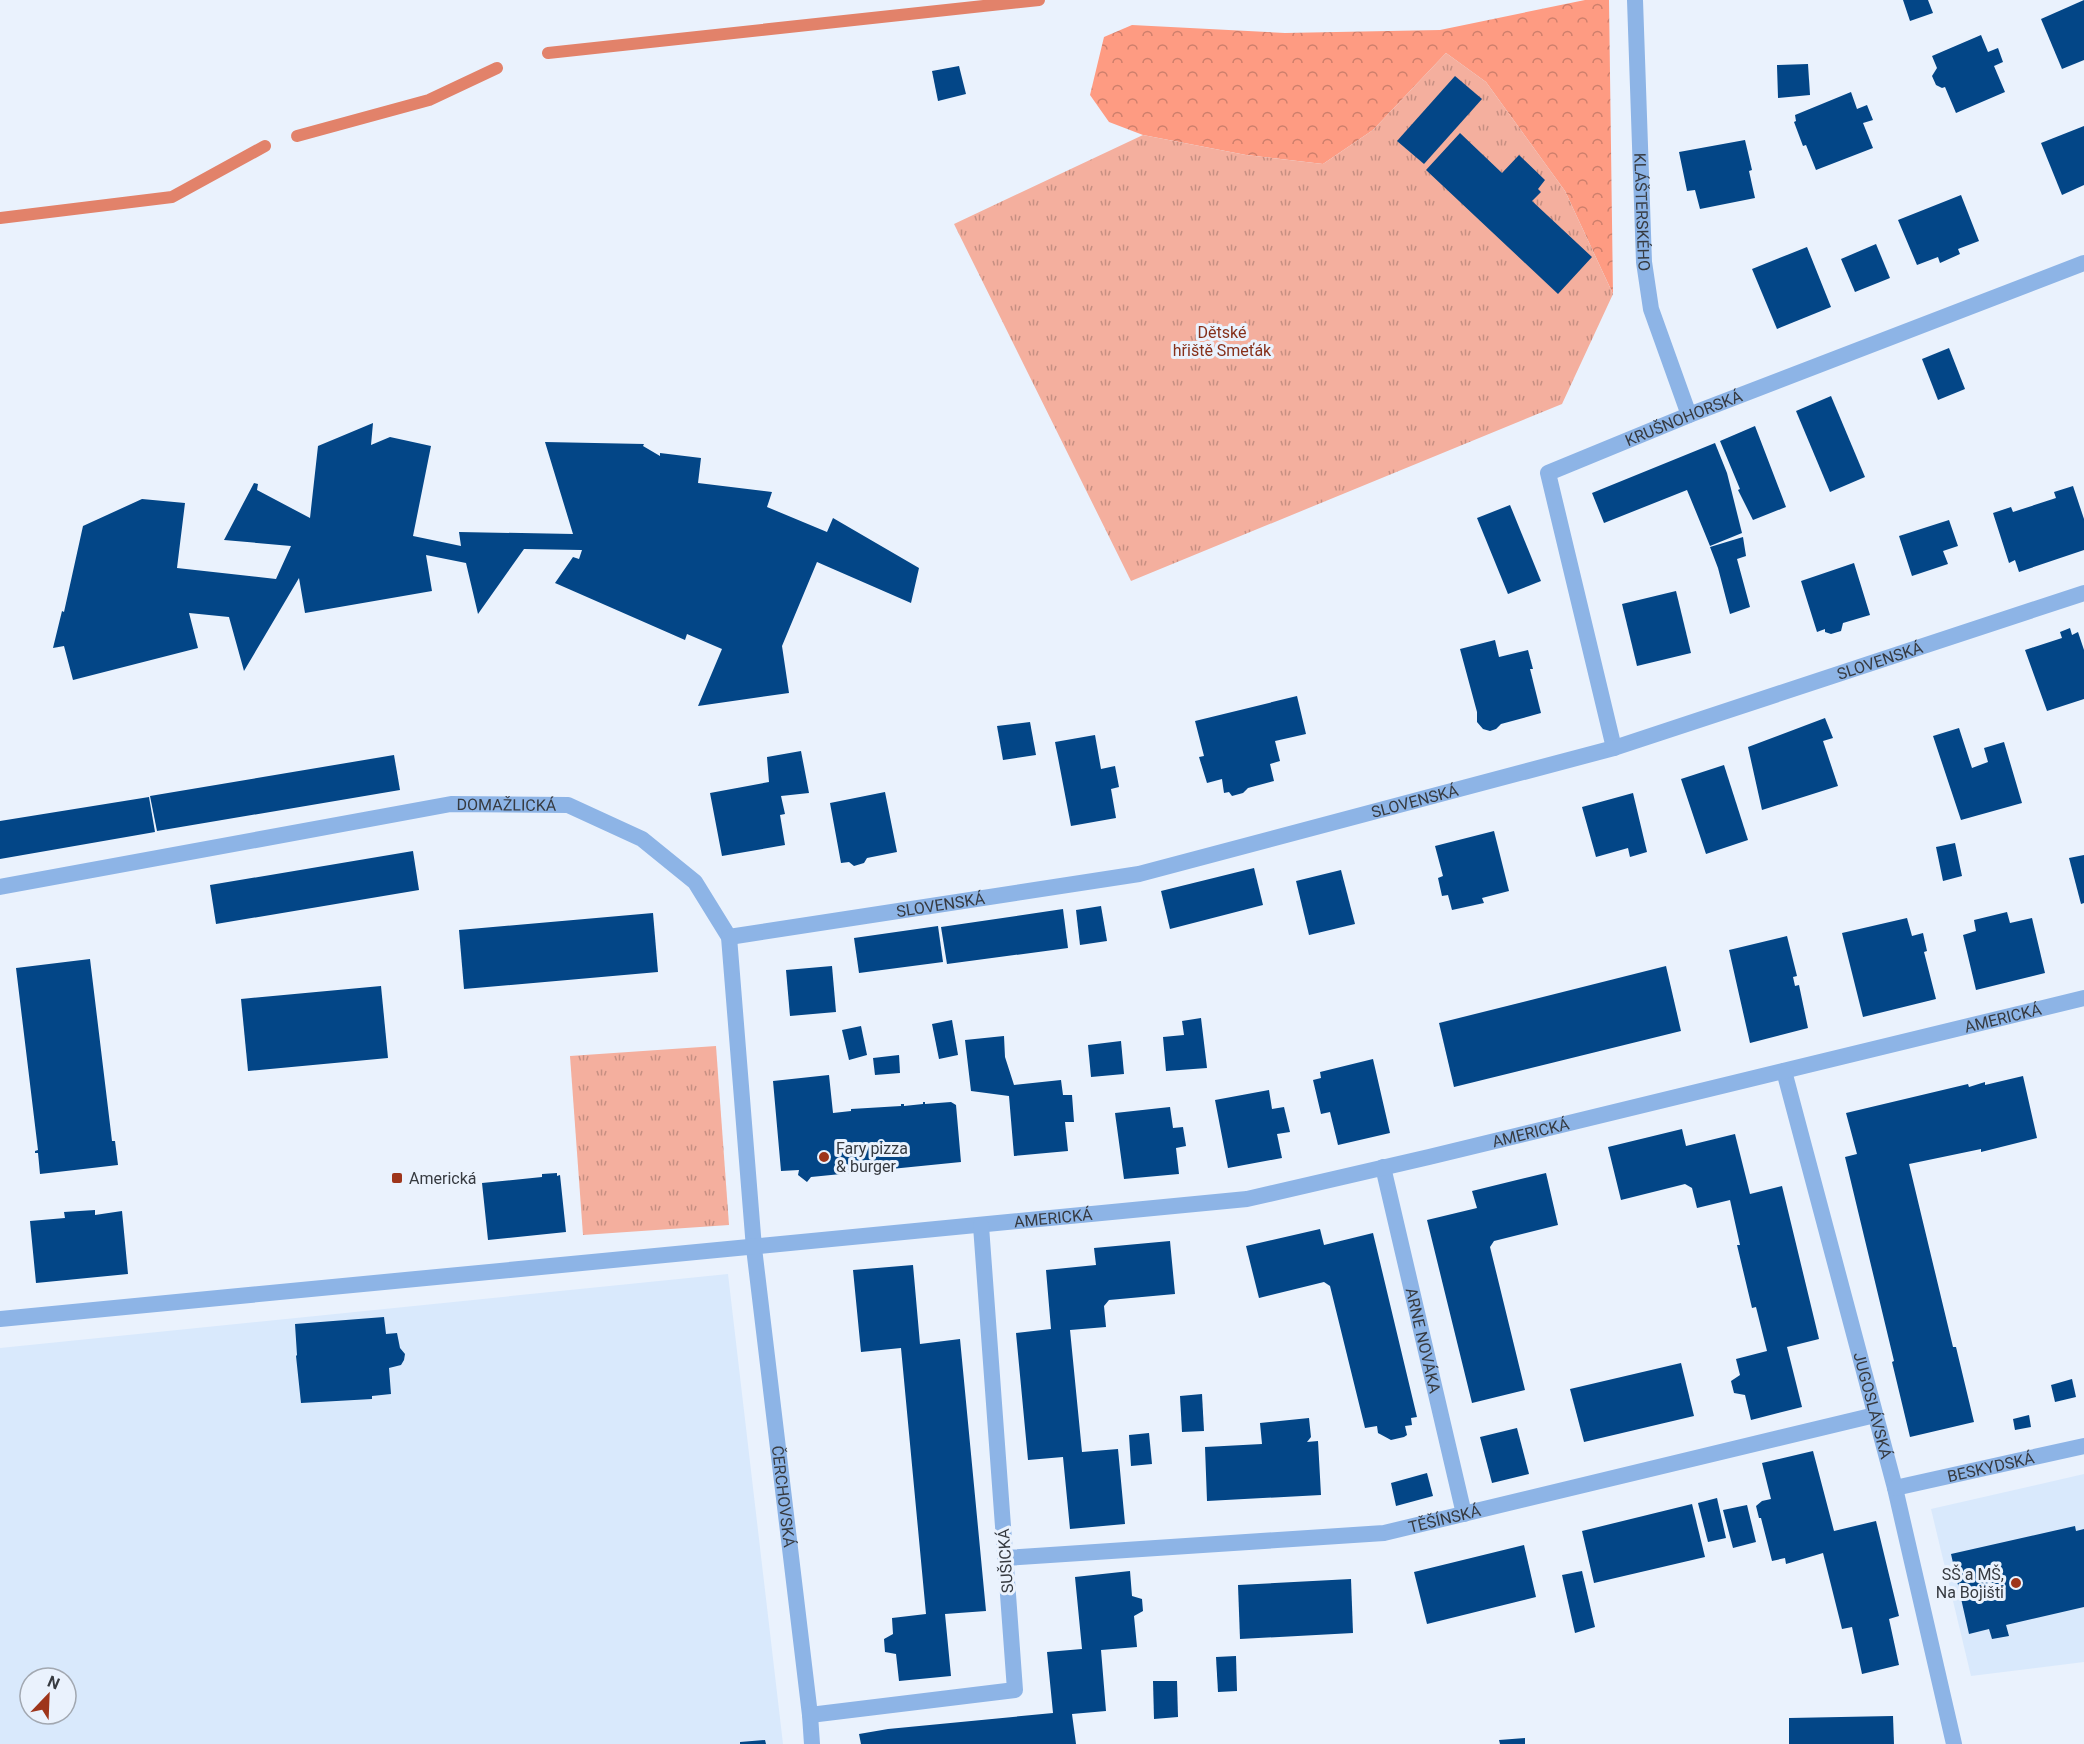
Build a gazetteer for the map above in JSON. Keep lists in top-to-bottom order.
{
  "streets": {
    "street": [
      "KLÁŠTERSKÉHO",
      "KRUŠNOHORSKÁ",
      "SLOVENSKÁ",
      "DOMAŽLICKÁ",
      "AMERICKÁ",
      "ARNE NOVÁKA",
      "JUGOSLÁVSKÁ",
      "BESKYDSKÁ",
      "ČERCHOVSKÁ",
      "TĚŠÍNSKÁ",
      "SUŠICKÁ"
    ]
  },
  "crossings": [
    ["KLÁŠTERSKÉHO", "KRUŠNOHORSKÁ"],
    ["KRUŠNOHORSKÁ", "SLOVENSKÁ"],
    ["SLOVENSKÁ", "DOMAŽLICKÁ"],
    ["DOMAŽLICKÁ", "AMERICKÁ"],
    ["DOMAŽLICKÁ", "ČERCHOVSKÁ"],
    ["AMERICKÁ", "ARNE NOVÁKA"],
    ["AMERICKÁ", "JUGOSLÁVSKÁ"],
    ["AMERICKÁ", "ČERCHOVSKÁ"],
    ["AMERICKÁ", "SUŠICKÁ"],
    ["ARNE NOVÁKA", "TĚŠÍNSKÁ"],
    ["JUGOSLÁVSKÁ", "BESKYDSKÁ"],
    ["JUGOSLÁVSKÁ", "TĚŠÍNSKÁ"],
    ["ČERCHOVSKÁ", "SUŠICKÁ"],
    ["TĚŠÍNSKÁ", "SUŠICKÁ"]
  ],
  "parks": ["Dětské hřiště Smeťák"],
  "places": {
    "other": ["Fary pizza & burger", "SŠ a MŠ, Na Bojišti"],
    "transit": ["Americká"]
  },
  "north": "top right"
}
